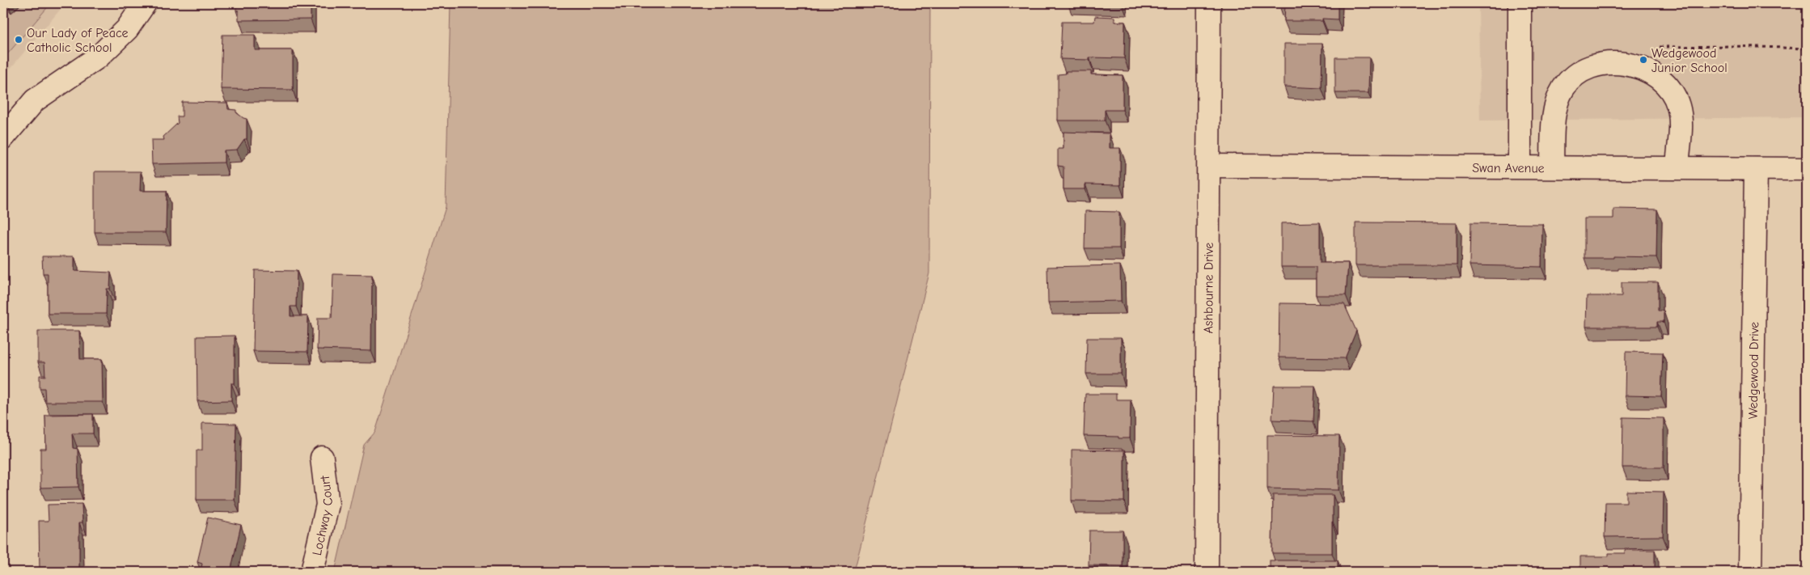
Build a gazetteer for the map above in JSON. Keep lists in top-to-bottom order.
{
  "streets": {
    "street": [
      "Swan Avenue",
      "Ashbourne Drive",
      "Wedgewood Drive",
      "Lochway Court"
    ]
  },
  "crossings": [
    ["Swan Avenue", "Ashbourne Drive"],
    ["Swan Avenue", "Wedgewood Drive"]
  ],
  "places": ["Our Lady of Peace Catholic School", "Wedgewood Junior School"]
}
